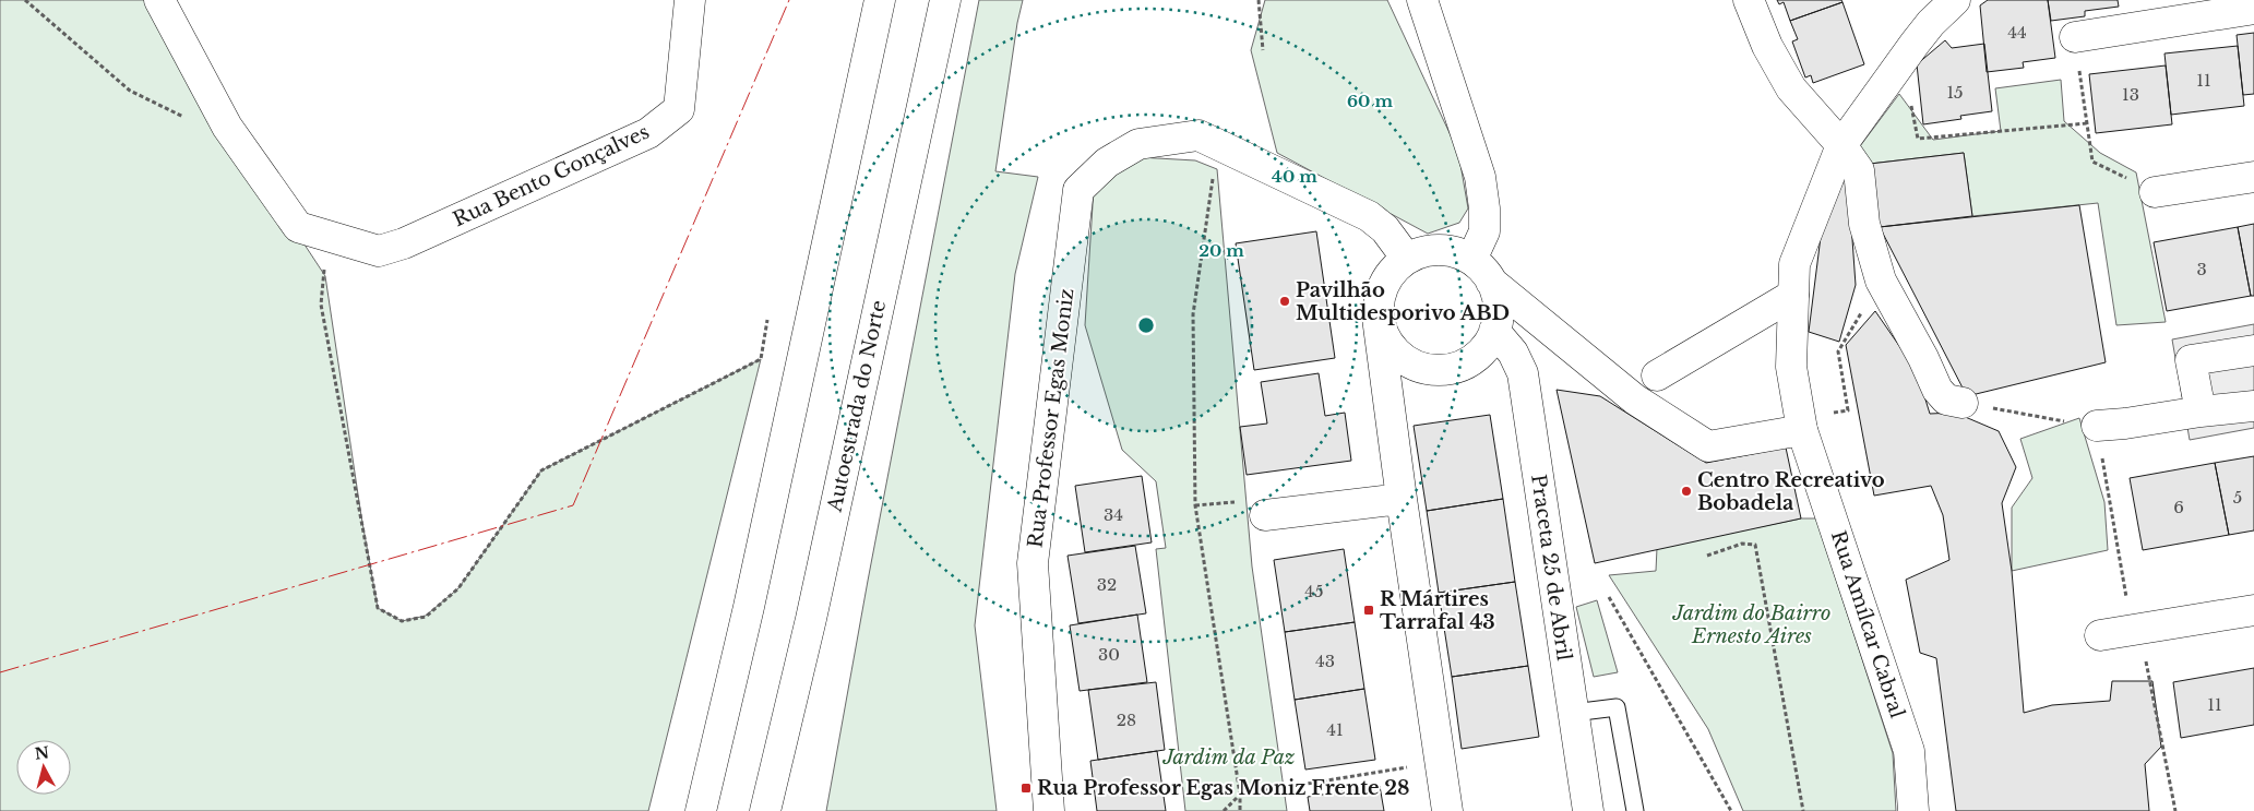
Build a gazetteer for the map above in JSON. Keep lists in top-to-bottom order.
{
  "streets": {
    "main road": [
      "Rua Bento Gonçalves",
      "Autoestrada do Norte",
      "Rua Professor Egas Moniz",
      "Praceta 25 de Abril",
      "Rua Amílcar Cabral"
    ]
  },
  "crossings": [
    ["Rua Professor Egas Moniz", "Praceta 25 de Abril"]
  ],
  "parks": ["Jardim do Bairro Ernesto Aires", "Jardim da Paz"],
  "places": {
    "other": ["Pavilhão Multidesporivo ABD", "Centro Recreativo Bobadela"],
    "transit": ["R Mártires Tarrafal 43", "Rua Professor Egas Moniz Frente 28"]
  },
  "house_numbers": [
    "44",
    "11",
    "15",
    "13",
    "3",
    "5",
    "6",
    "34",
    "32",
    "45",
    "30",
    "43",
    "11",
    "28",
    "41"
  ],
  "north": "top",
  "rings": ["60 m", "40 m", "20 m"]
}
